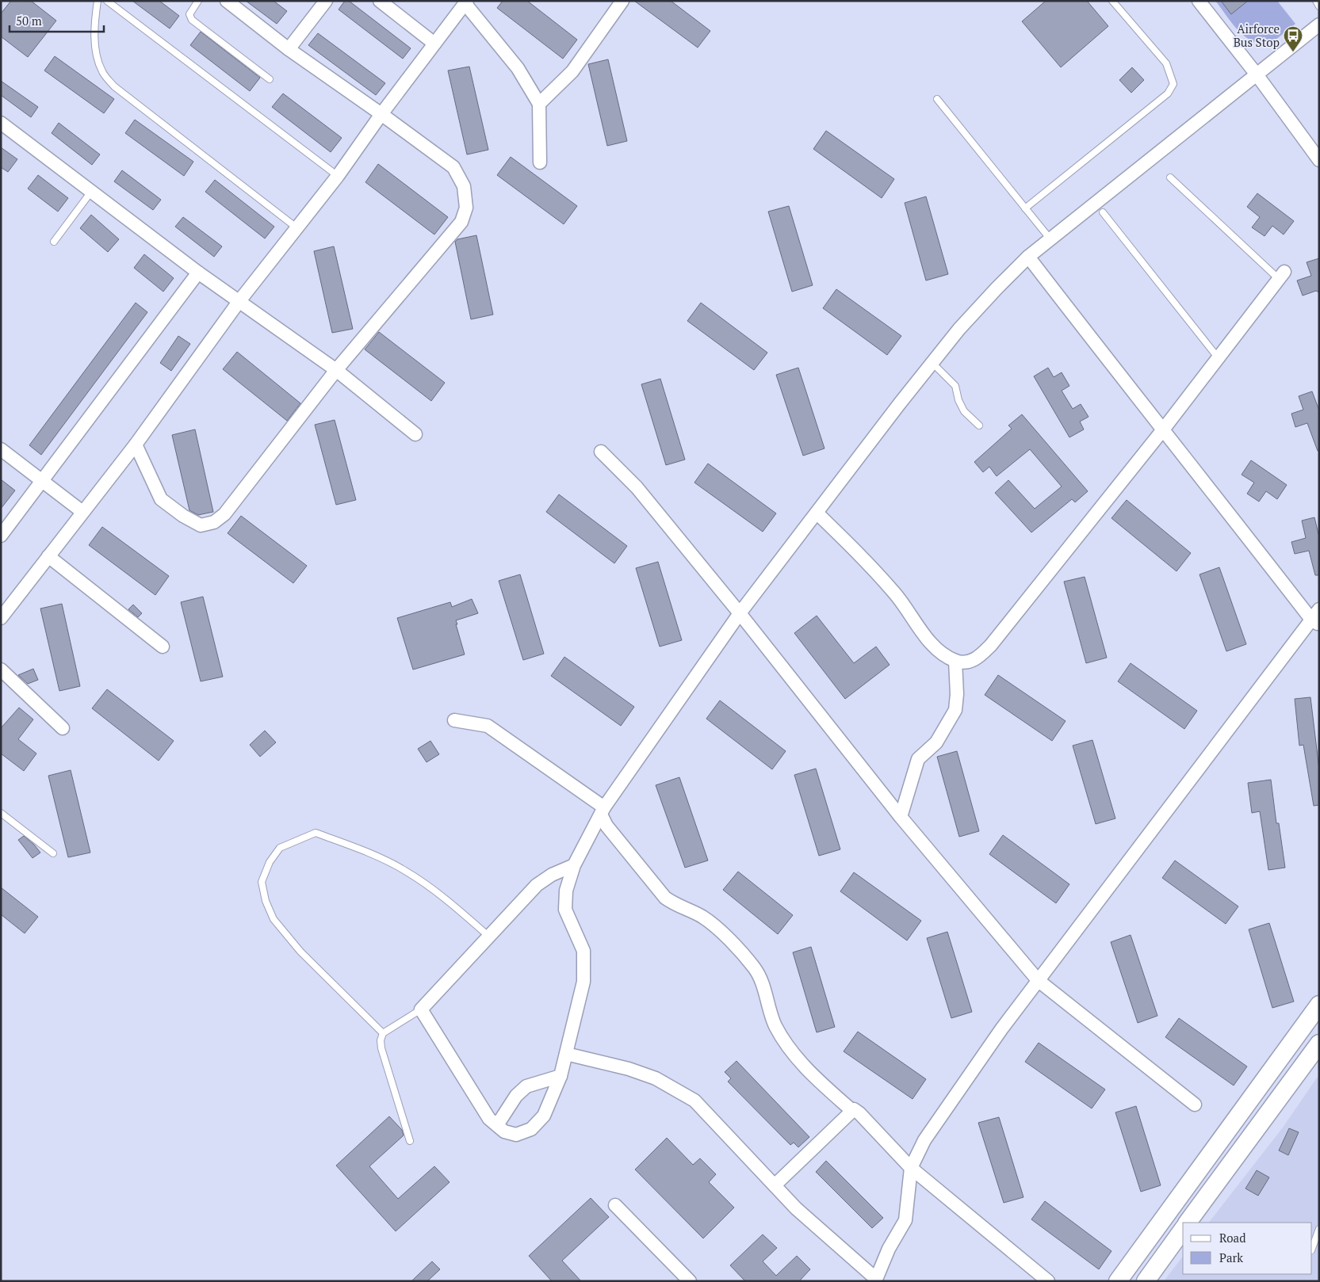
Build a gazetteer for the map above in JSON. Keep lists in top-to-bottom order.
{
  "places": {
    "bus stop": ["Airforce Bus Stop"]
  },
  "legend": ["Road", "Park"],
  "scale_bar": "50 m"
}
